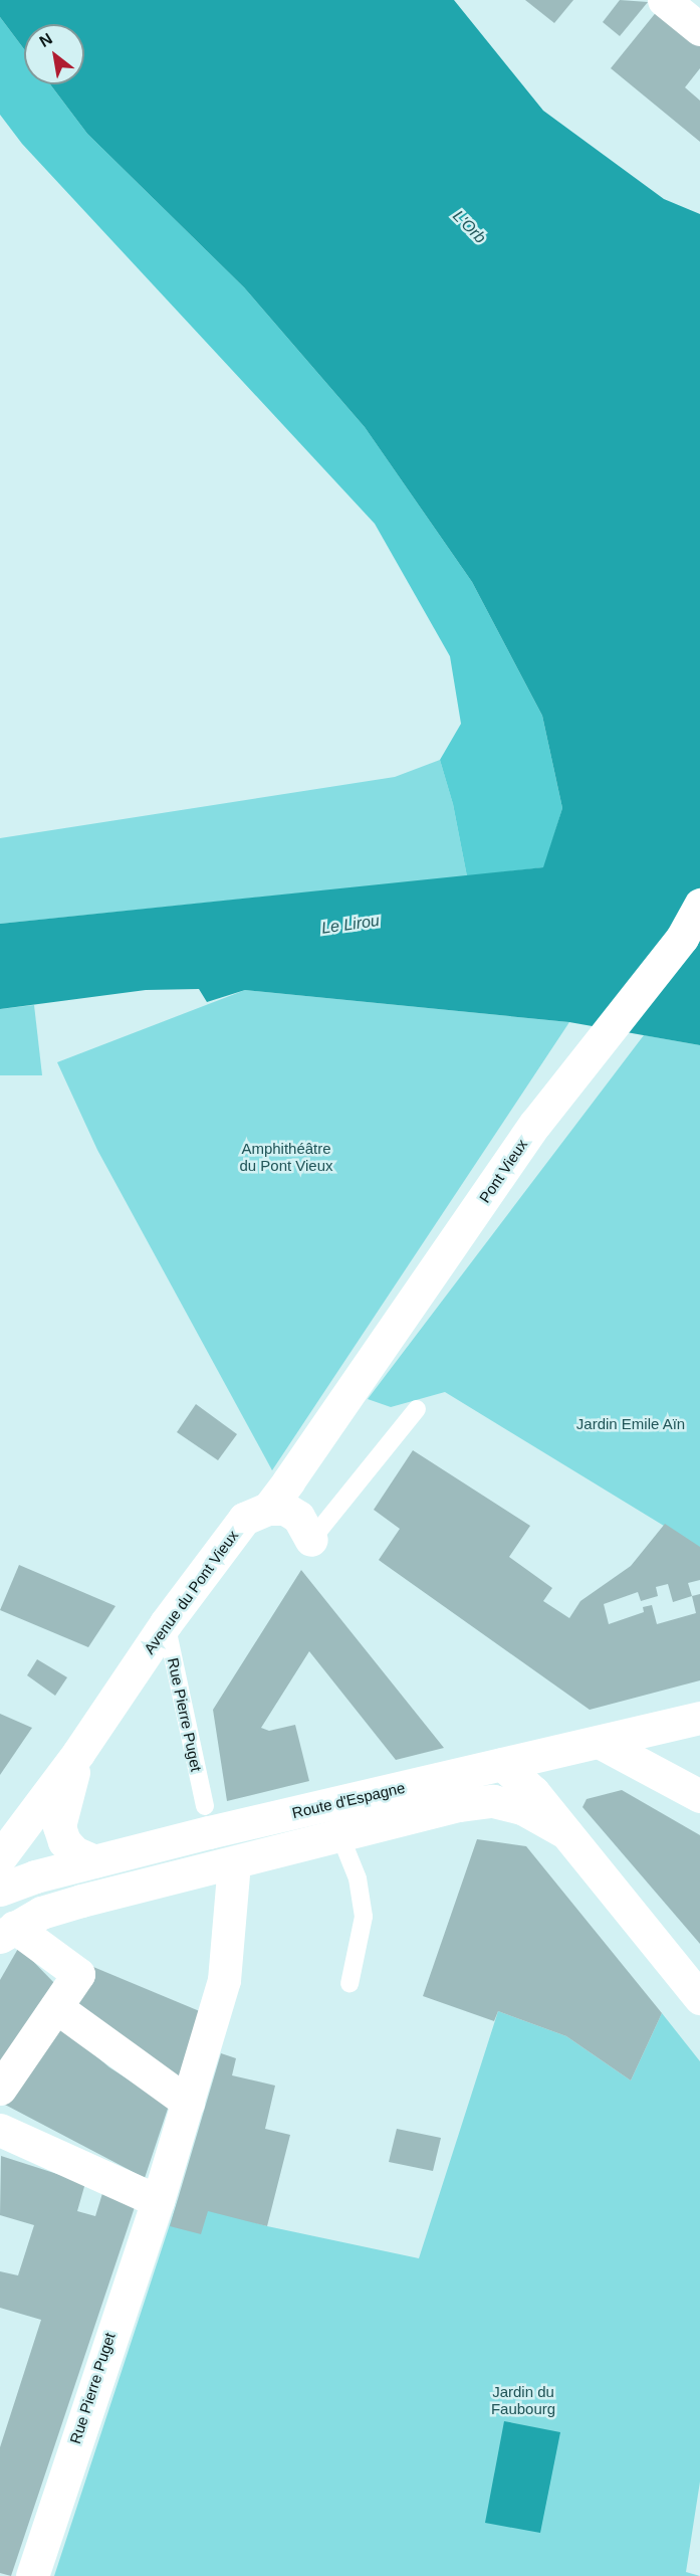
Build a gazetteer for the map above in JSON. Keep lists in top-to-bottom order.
{
  "streets": {
    "street": [
      "Pont Vieux",
      "Avenue du Pont Vieux",
      "Rue Pierre Puget",
      "Route d'Espagne"
    ]
  },
  "crossings": [
    ["Pont Vieux", "Avenue du Pont Vieux"],
    ["Avenue du Pont Vieux", "Rue Pierre Puget"],
    ["Avenue du Pont Vieux", "Route d'Espagne"],
    ["Rue Pierre Puget", "Route d'Espagne"]
  ],
  "water": ["L'Orb", "Le Lirou"],
  "parks": ["Amphithéâtre du Pont Vieux", "Jardin Emile Aïn", "Jardin du Faubourg"],
  "north": "top left"
}
